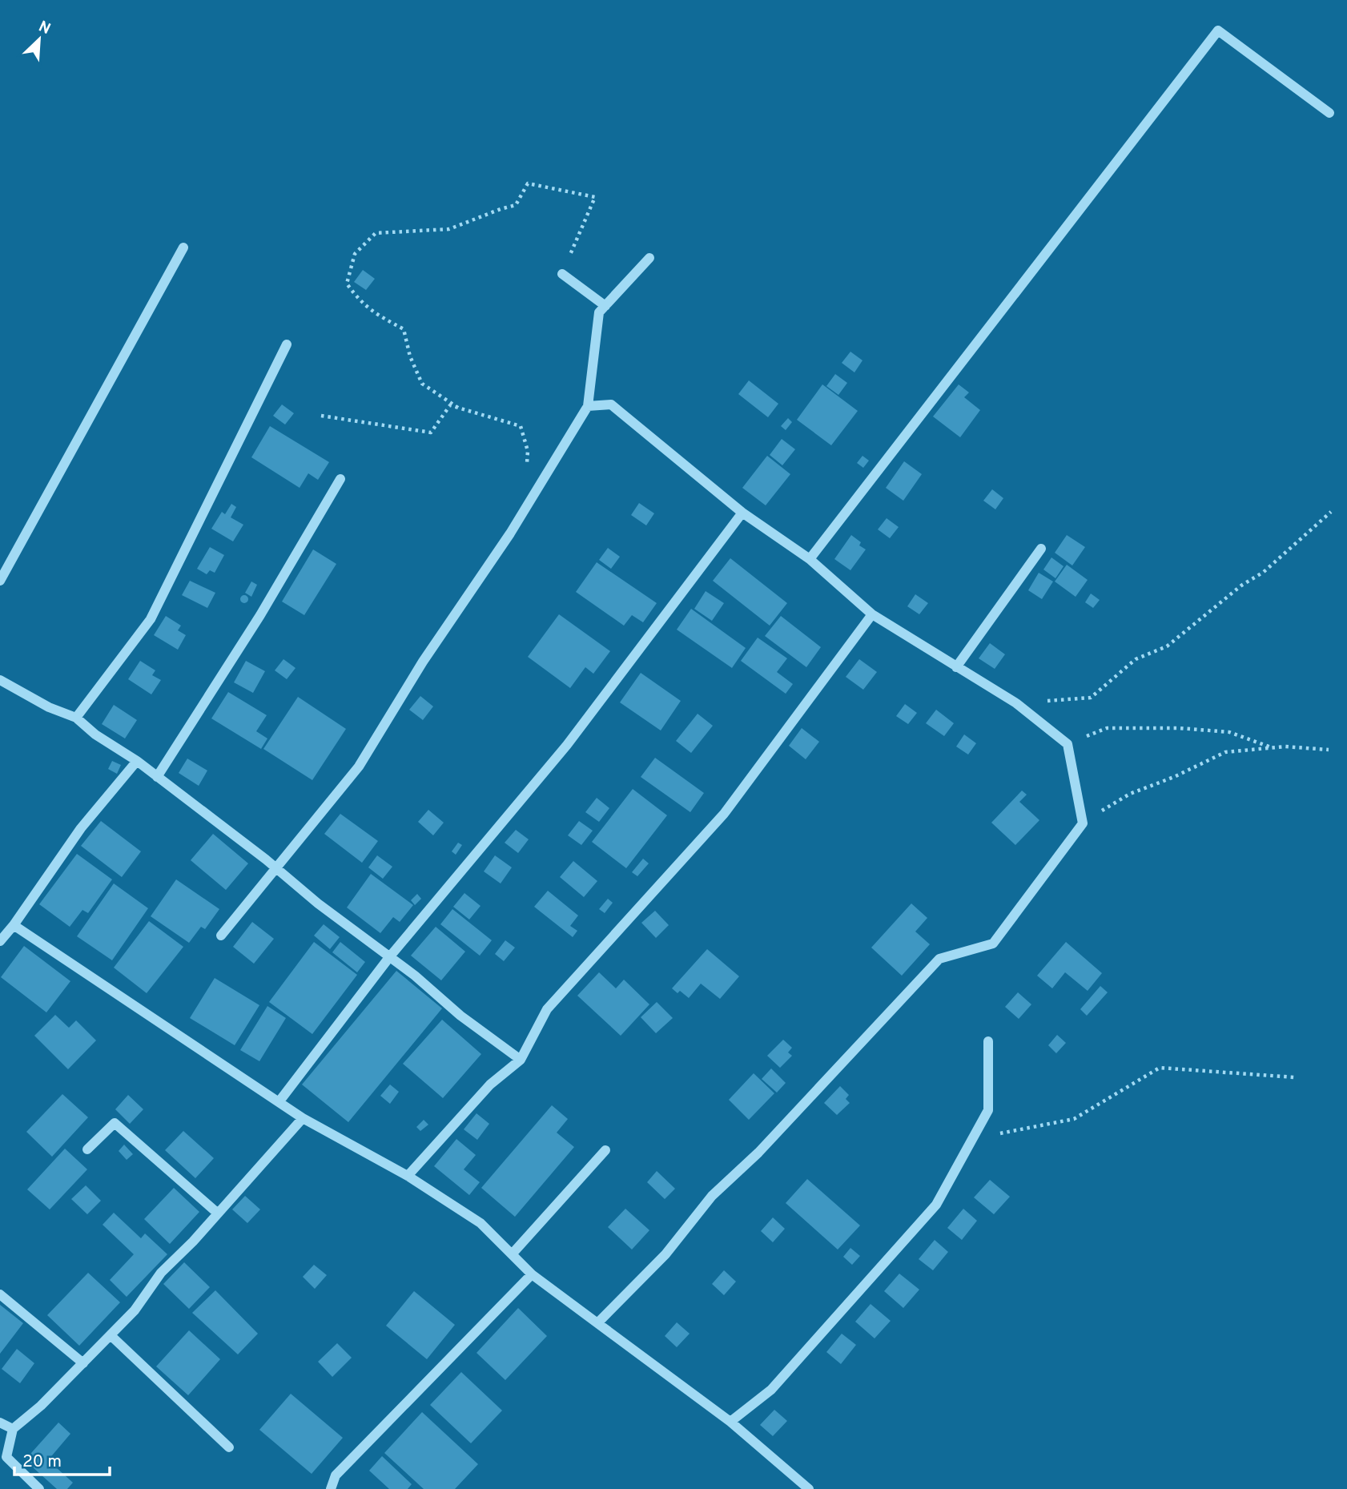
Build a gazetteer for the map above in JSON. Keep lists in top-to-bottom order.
{
  "scale_bar": "20 m",
  "north": "top right"
}
